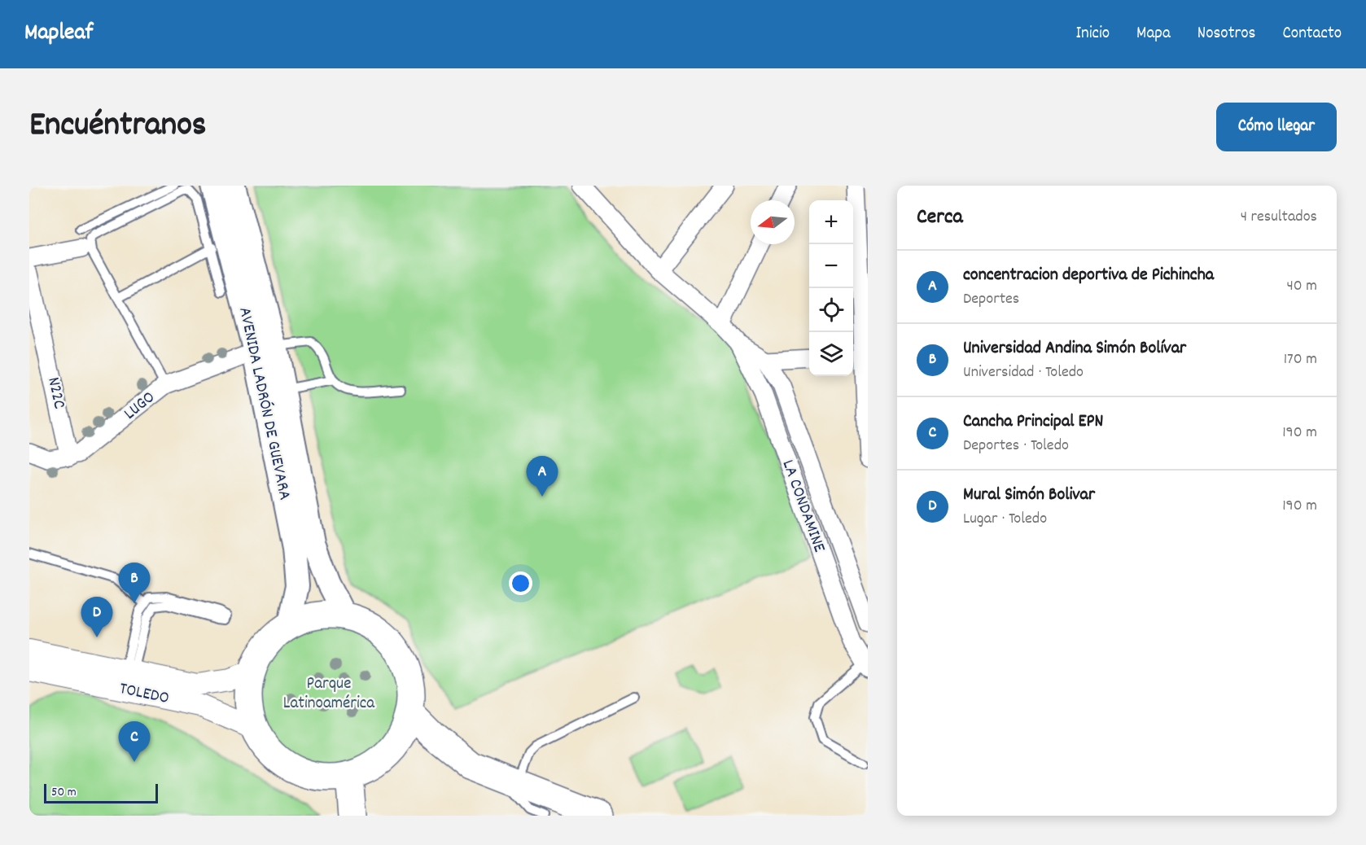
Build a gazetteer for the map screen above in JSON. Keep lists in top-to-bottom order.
{
  "streets": {
    "main road": ["AVENIDA LADRÓN DE GUEVARA"],
    "street": [
      "N22C",
      "LUGO",
      "LA CONDAMINE",
      "TOLEDO"
    ]
  },
  "crossings": [
    ["N22C", "LUGO"],
    ["AVENIDA LADRÓN DE GUEVARA", "LUGO"],
    ["AVENIDA LADRÓN DE GUEVARA", "TOLEDO"]
  ],
  "parks": ["Parque Latinoamérica"],
  "scale_bar": "50 m",
  "north": "left",
  "page": {
    "header": "Mapleaf",
    "nav": [
      "Inicio",
      "Mapa",
      "Nosotros",
      "Contacto"
    ],
    "title": "Encuéntranos",
    "buttons": "Cómo llegar",
    "heading": ["Cerca", "4 resultados"],
    "map_buttons": ["+", "−"],
    "list": [
      {
        "mark": "A",
        "name": "concentracion deportiva de Pichincha",
        "note": "Deportes",
        "value": "40 m"
      },
      {
        "mark": "B",
        "name": "Universidad Andina Simón Bolívar",
        "note": "Universidad · Toledo",
        "value": "170 m"
      },
      {
        "mark": "C",
        "name": "Cancha Principal EPN",
        "note": "Deportes · Toledo",
        "value": "190 m"
      },
      {
        "mark": "D",
        "name": "Mural Simón Bolivar",
        "note": "Lugar · Toledo",
        "value": "190 m"
      }
    ],
    "pins": [
      "A",
      "B",
      "D",
      "C"
    ],
    "scale": "50 m"
  }
}
